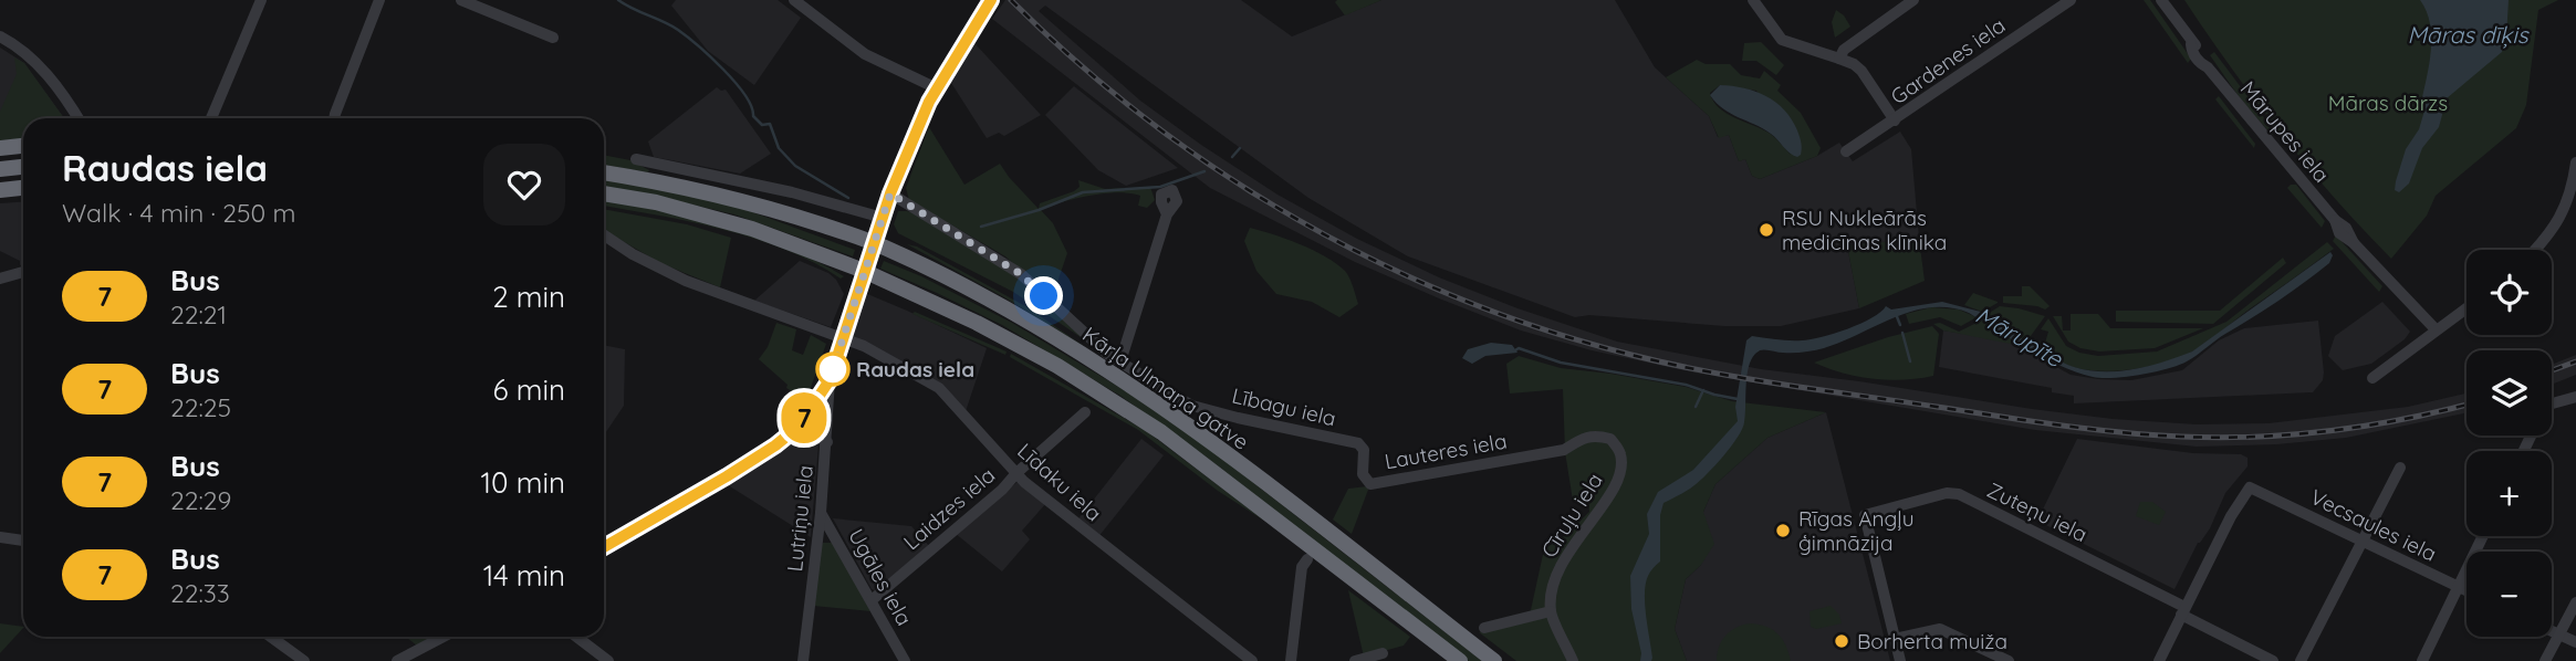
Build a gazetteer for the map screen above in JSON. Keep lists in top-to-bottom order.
{
  "streets": {
    "highway": ["Kārļa Ulmaņa gatve"],
    "street": [
      "Gardenes iela",
      "Mārupes iela",
      "Lībagu iela",
      "Lauteres iela",
      "Līdaku iela",
      "Laidzes iela",
      "Zuteņu iela",
      "Cīruļu iela",
      "Lutriņu iela",
      "Vecsaules iela",
      "Ugāles iela"
    ]
  },
  "crossings": [
    ["Lībagu iela", "Lauteres iela"],
    ["Lauteres iela", "Cīruļu iela"],
    ["Līdaku iela", "Laidzes iela"],
    ["Laidzes iela", "Ugāles iela"],
    ["Zuteņu iela", "Vecsaules iela"],
    ["Lutriņu iela", "Ugāles iela"]
  ],
  "water": ["Māras dīķis", "Mārupīte"],
  "parks": ["Māras dārzs"],
  "places": [
    "RSU Nukleārās medicīnas klīnika",
    "Raudas iela",
    "Rīgas Angļu ģimnāzija",
    "Borherta muiža"
  ],
  "lines": ["bus line 7"],
  "page": {
    "on_map": "7",
    "heading": ["Raudas iela", "Walk · 4 min · 250 m"],
    "map_buttons": ["+", "−"],
    "list": [
      {
        "mark": "7",
        "name": "Bus",
        "note": "22:21",
        "value": "2 min"
      },
      {
        "mark": "7",
        "name": "Bus",
        "note": "22:25",
        "value": "6 min"
      },
      {
        "mark": "7",
        "name": "Bus",
        "note": "22:29",
        "value": "10 min"
      },
      {
        "mark": "7",
        "name": "Bus",
        "note": "22:33",
        "value": "14 min"
      }
    ]
  }
}
